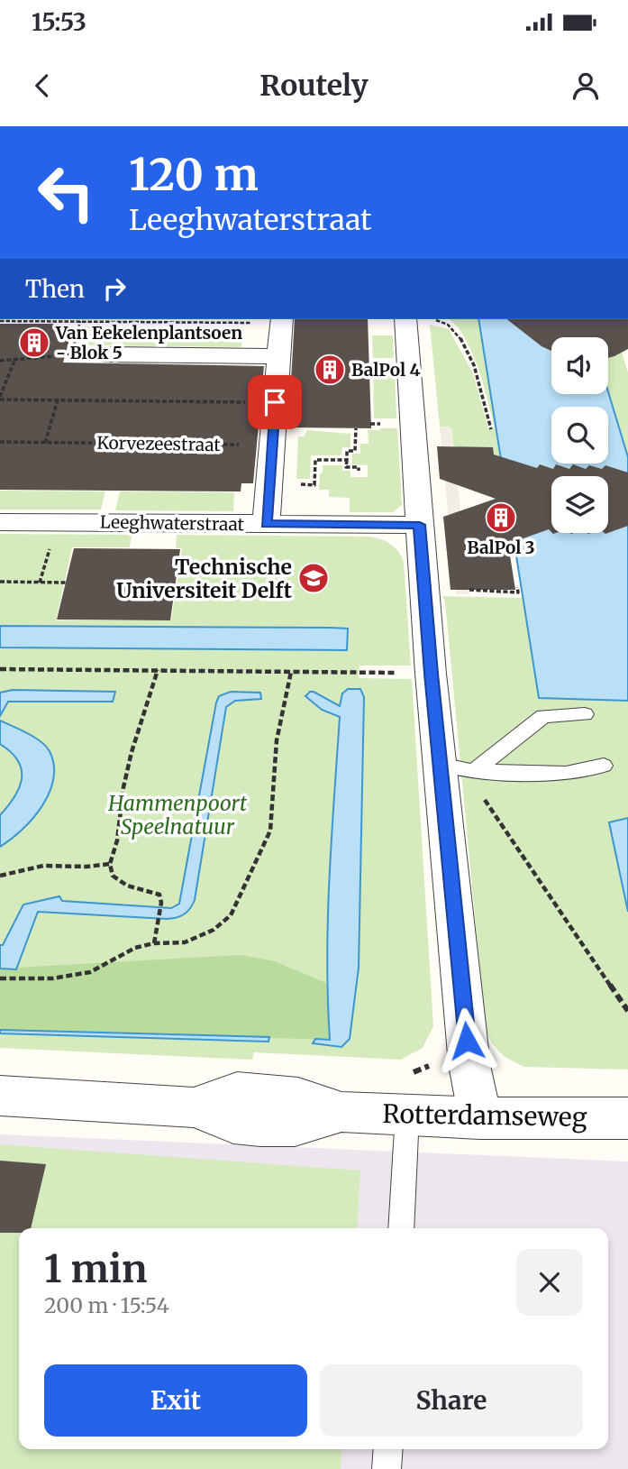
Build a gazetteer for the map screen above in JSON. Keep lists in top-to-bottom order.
{
  "streets": {
    "street": ["Leeghwaterstraat", "Rotterdamseweg"],
    "path": ["Korvezeestraat"]
  },
  "parks": ["Hammenpoort Speelnatuur"],
  "places": {
    "building": ["Van Eekelenplantsoen - Blok 5", "BalPol 4", "BalPol 3"],
    "school or university": ["Technische Universiteit Delft"]
  },
  "page": {
    "status": "15:53",
    "header": "Routely",
    "turn": ["120 m", "Leeghwaterstraat"],
    "then": "Then",
    "heading": ["1 min", "200 m · 15:54"],
    "buttons": ["Exit", "Share"]
  }
}
